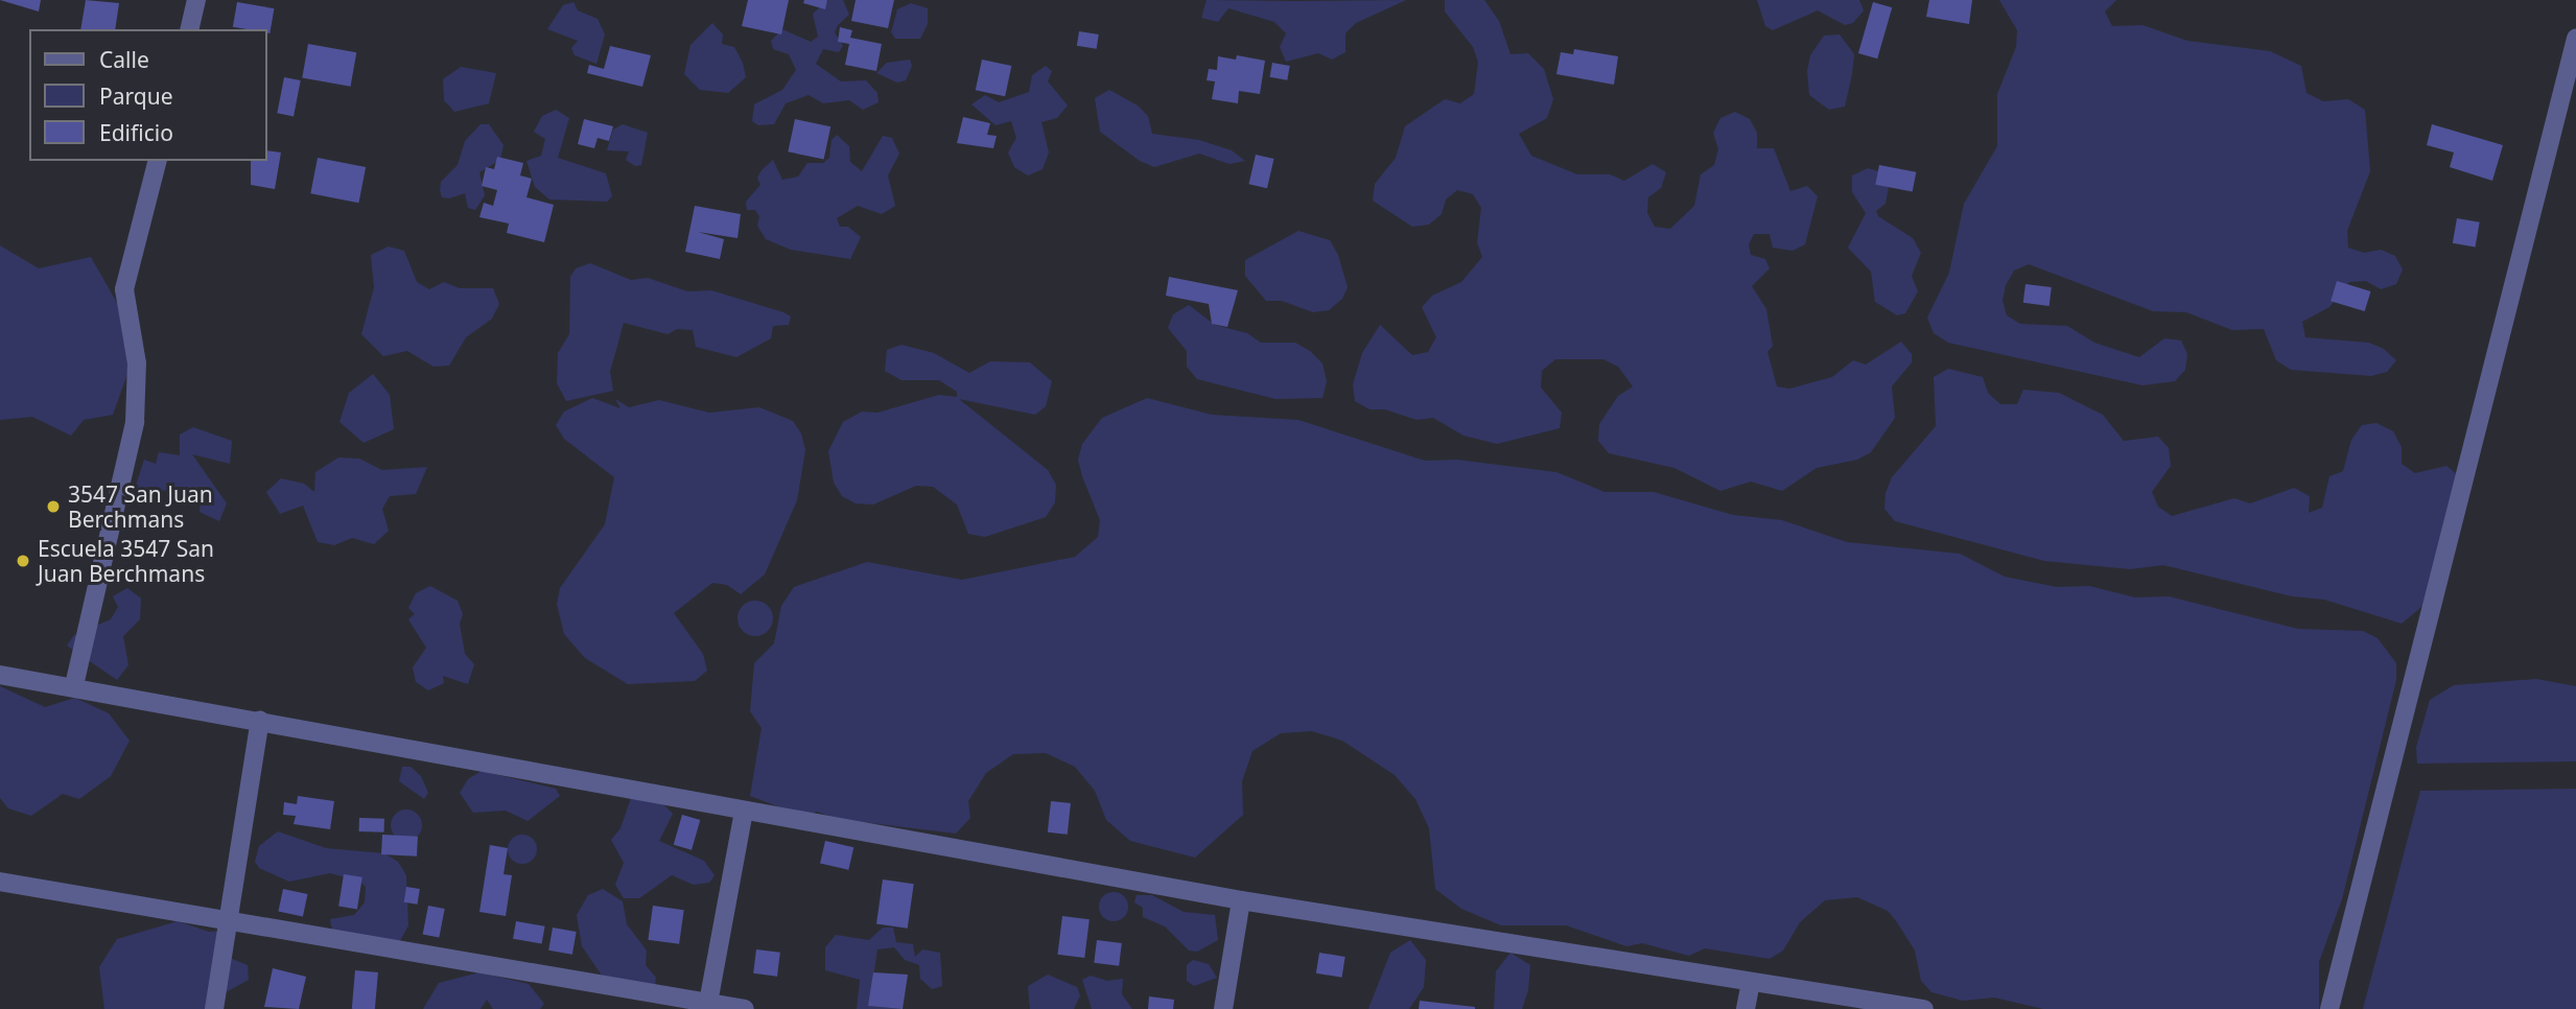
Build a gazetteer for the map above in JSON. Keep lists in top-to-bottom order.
{
  "places": ["3547 San Juan Berchmans", "Escuela 3547 San Juan Berchmans"],
  "legend": ["Calle", "Parque", "Edificio"]
}
